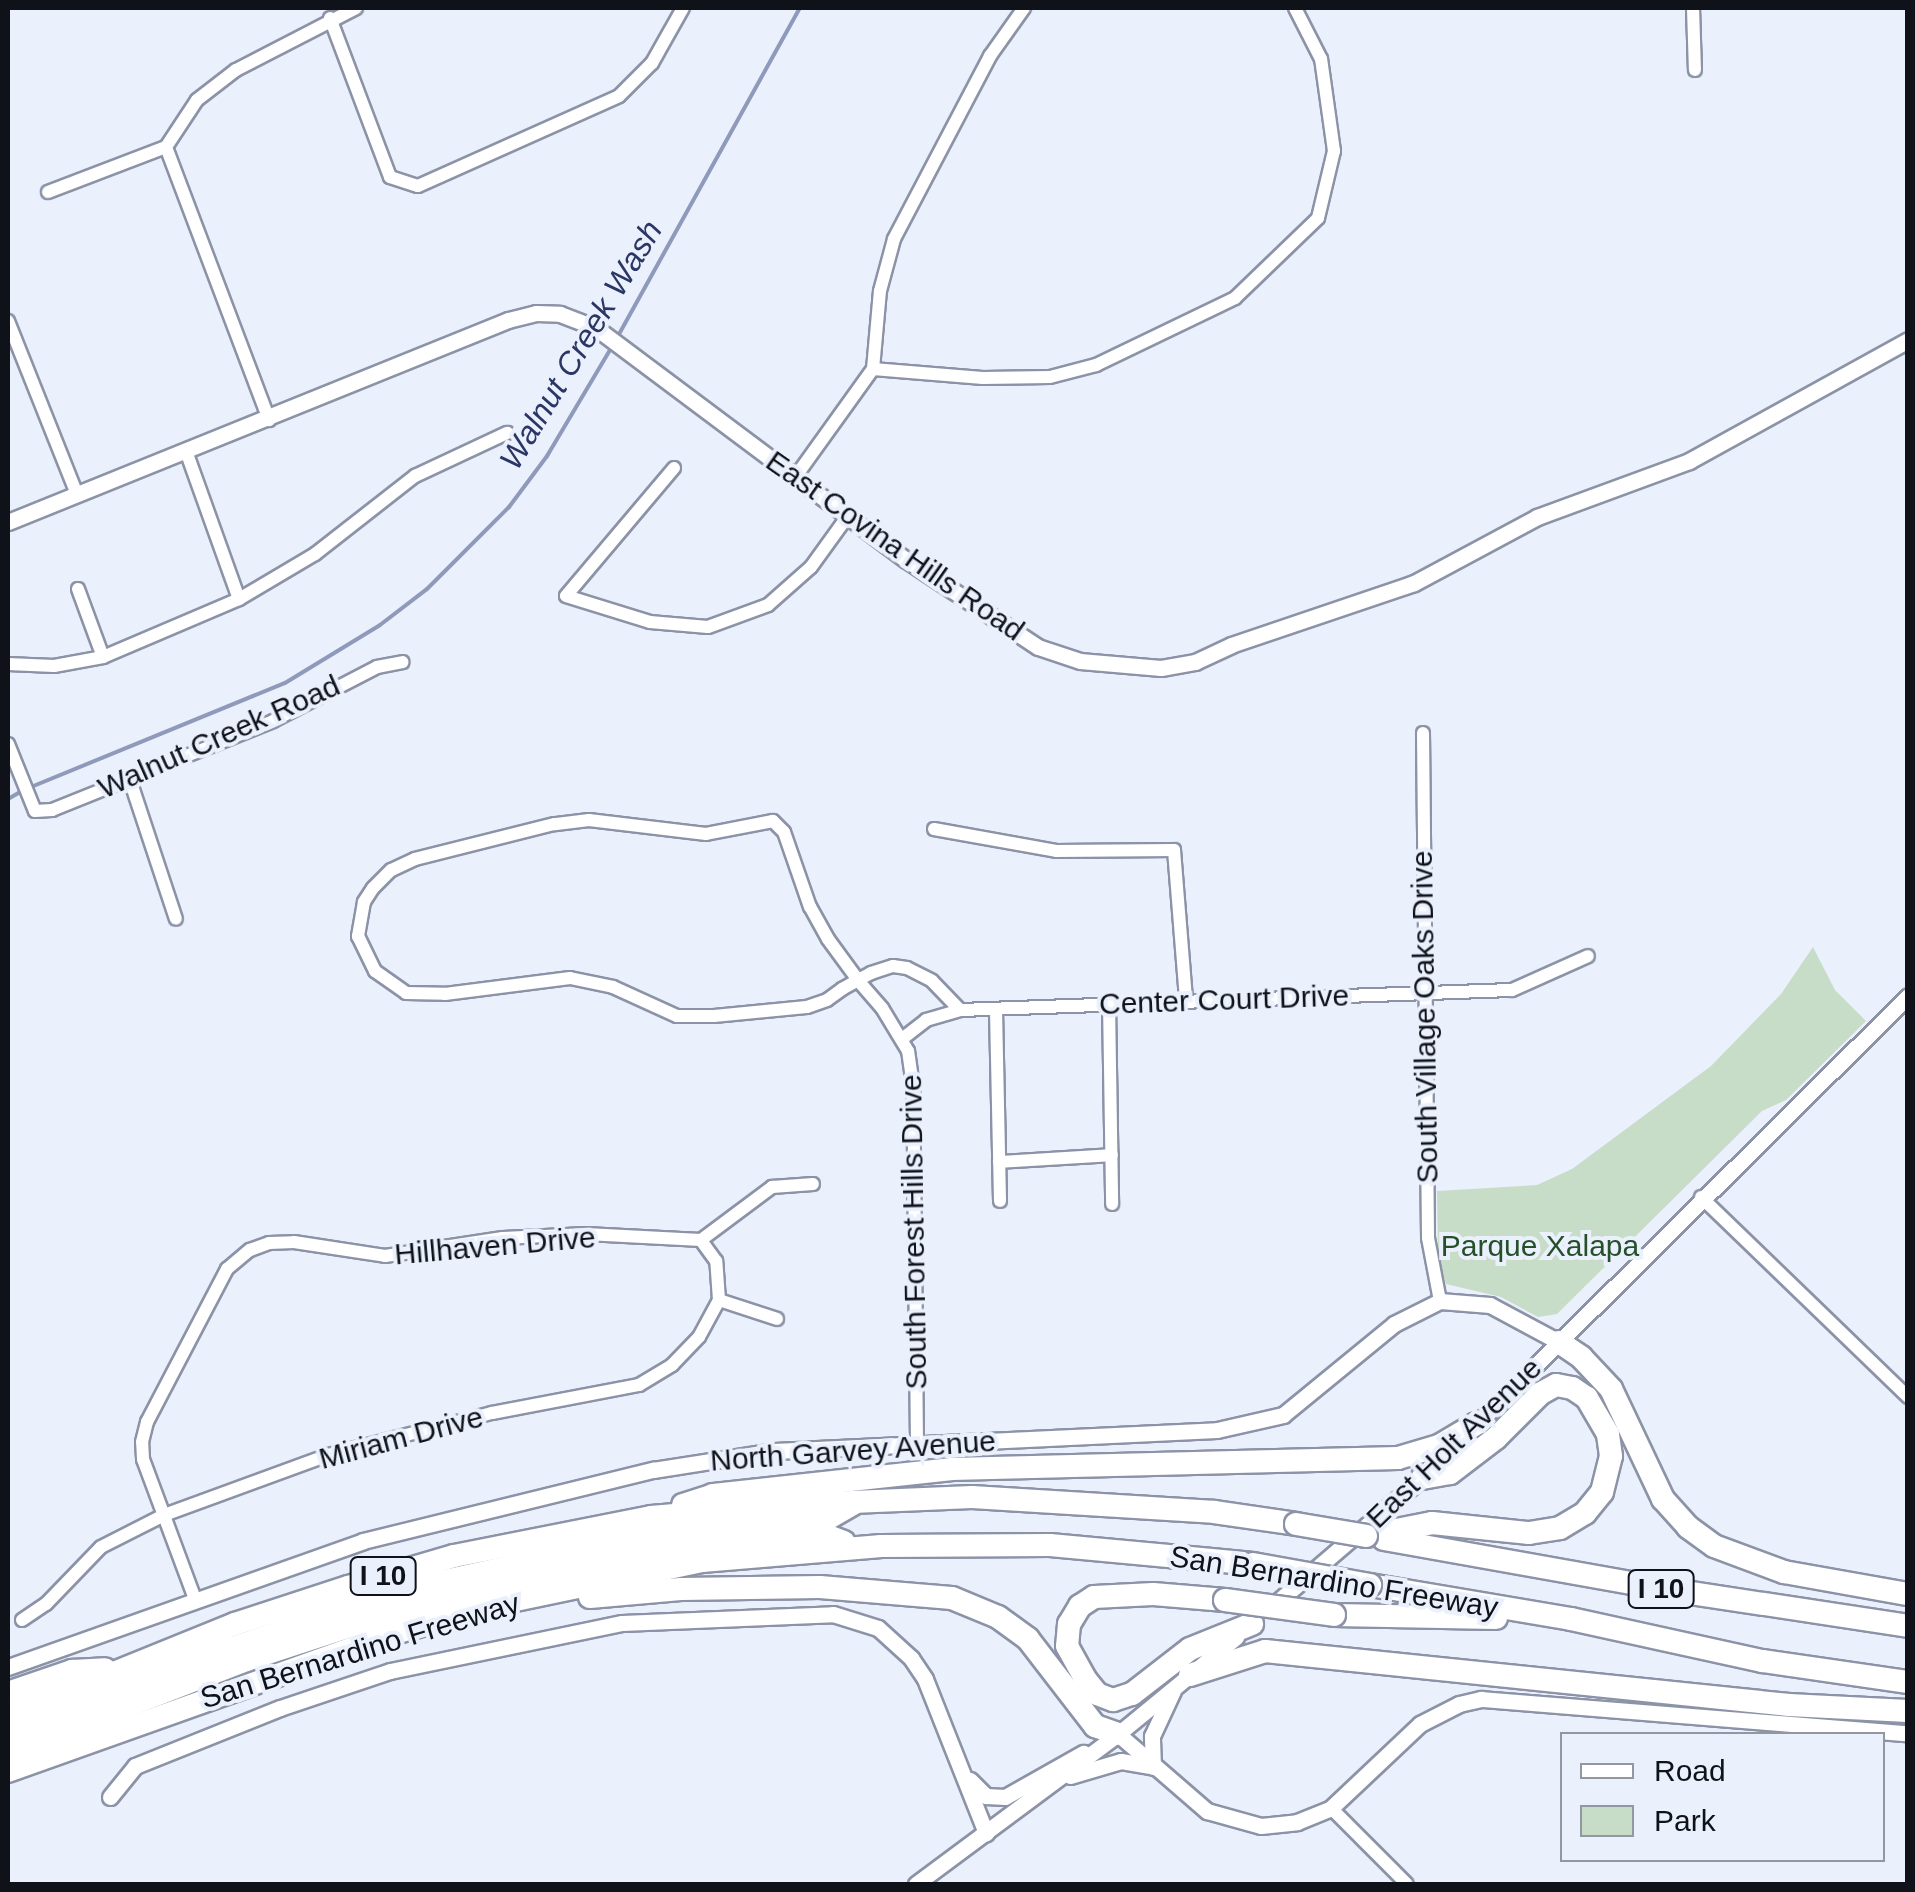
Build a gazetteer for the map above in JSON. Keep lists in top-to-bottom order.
{
  "streets": {
    "highway": ["I 10", "San Bernardino Freeway"],
    "street": [
      "East Covina Hills Road",
      "Walnut Creek Road",
      "Center Court Drive",
      "South Village Oaks Drive",
      "South Forest Hills Drive",
      "Hillhaven Drive",
      "Miriam Drive",
      "East Holt Avenue",
      "North Garvey Avenue"
    ]
  },
  "crossings": [
    ["Center Court Drive", "South Village Oaks Drive"],
    ["South Village Oaks Drive", "North Garvey Avenue"],
    ["South Forest Hills Drive", "North Garvey Avenue"],
    ["Hillhaven Drive", "Miriam Drive"],
    ["Hillhaven Drive", "North Garvey Avenue"]
  ],
  "water": ["Walnut Creek Wash"],
  "parks": ["Parque Xalapa"],
  "legend": ["Road", "Park"]
}
